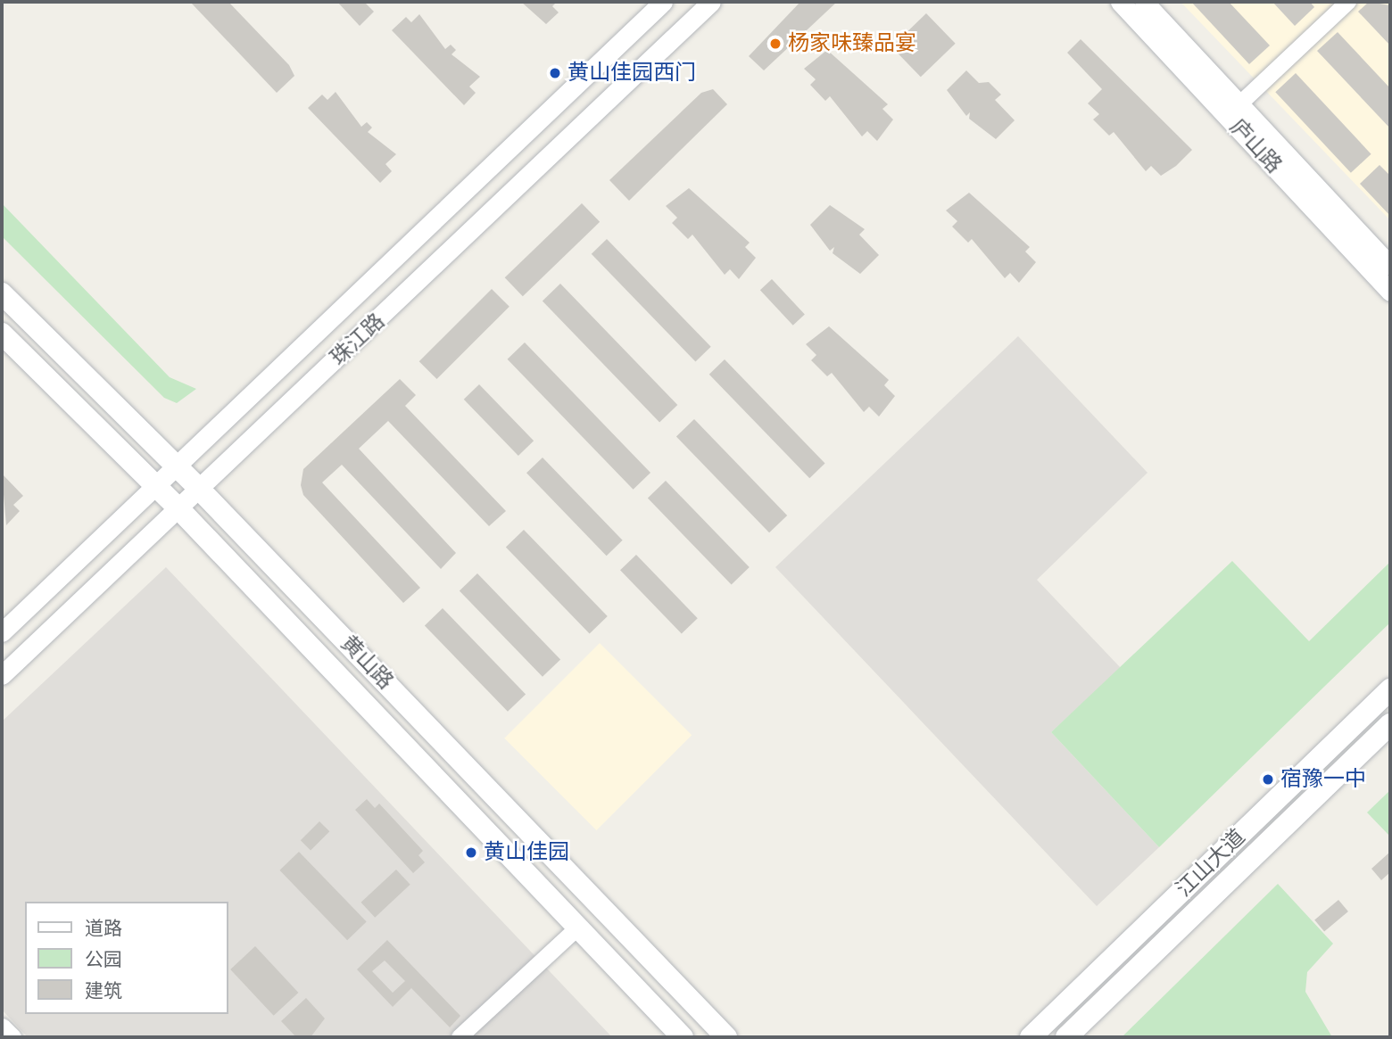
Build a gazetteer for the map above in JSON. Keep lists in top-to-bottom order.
{
  "streets": {
    "main road": ["黄山路", "江山大道"],
    "street": ["庐山路", "珠江路"]
  },
  "crossings": [
    ["珠江路", "黄山路"]
  ],
  "places": [
    "杨家味臻品宴",
    "黄山佳园西门",
    "宿豫一中",
    "黄山佳园"
  ],
  "legend": ["道路", "公园", "建筑"]
}
